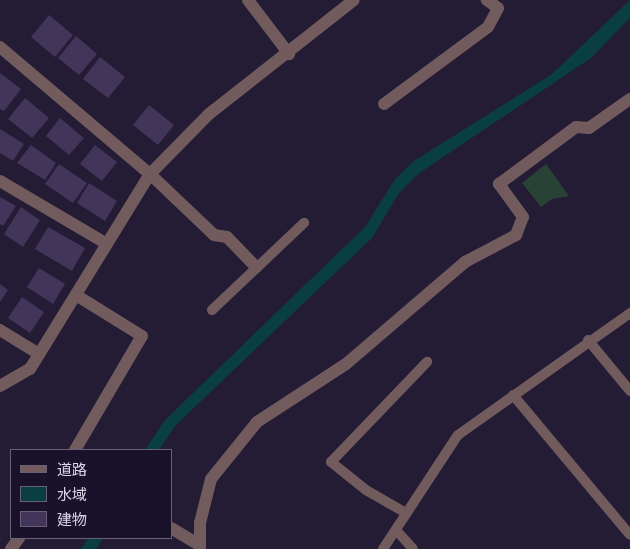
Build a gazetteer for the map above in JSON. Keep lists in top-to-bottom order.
{
  "legend": ["道路", "水域", "建物"]
}
